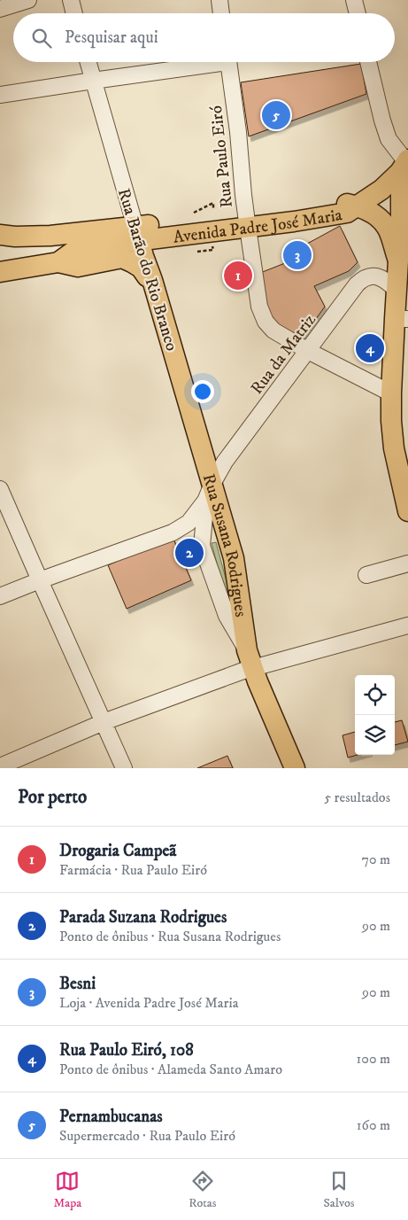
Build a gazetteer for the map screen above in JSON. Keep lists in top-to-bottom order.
{
  "streets": {
    "main road": ["Avenida Padre José Maria", "Rua Barão do Rio Branco", "Rua Susana Rodrigues"],
    "street": ["Rua Paulo Eiró", "Rua da Matriz"]
  },
  "crossings": [
    ["Rua Paulo Eiró", "Avenida Padre José Maria"],
    ["Rua Paulo Eiró", "Rua da Matriz"],
    ["Avenida Padre José Maria", "Rua Barão do Rio Branco"],
    ["Rua Barão do Rio Branco", "Rua da Matriz"],
    ["Rua Barão do Rio Branco", "Rua Susana Rodrigues"],
    ["Rua da Matriz", "Rua Susana Rodrigues"]
  ],
  "page": {
    "search": "Pesquisar aqui",
    "pins": [
      "5",
      "3",
      "1",
      "4",
      "2"
    ],
    "heading": ["Por perto", "5 resultados"],
    "list": [
      {
        "mark": "1",
        "name": "Drogaria Campeã",
        "note": "Farmácia · Rua Paulo Eiró",
        "value": "70 m"
      },
      {
        "mark": "2",
        "name": "Parada Suzana Rodrigues",
        "note": "Ponto de ônibus · Rua Susana Rodrigues",
        "value": "90 m"
      },
      {
        "mark": "3",
        "name": "Besni",
        "note": "Loja · Avenida Padre José Maria",
        "value": "90 m"
      },
      {
        "mark": "4",
        "name": "Rua Paulo Eiró, 108",
        "note": "Ponto de ônibus · Alameda Santo Amaro",
        "value": "100 m"
      },
      {
        "mark": "5",
        "name": "Pernambucanas",
        "note": "Supermercado · Rua Paulo Eiró",
        "value": "160 m"
      }
    ],
    "nav": ["Mapa", "Rotas", "Salvos"]
  }
}
